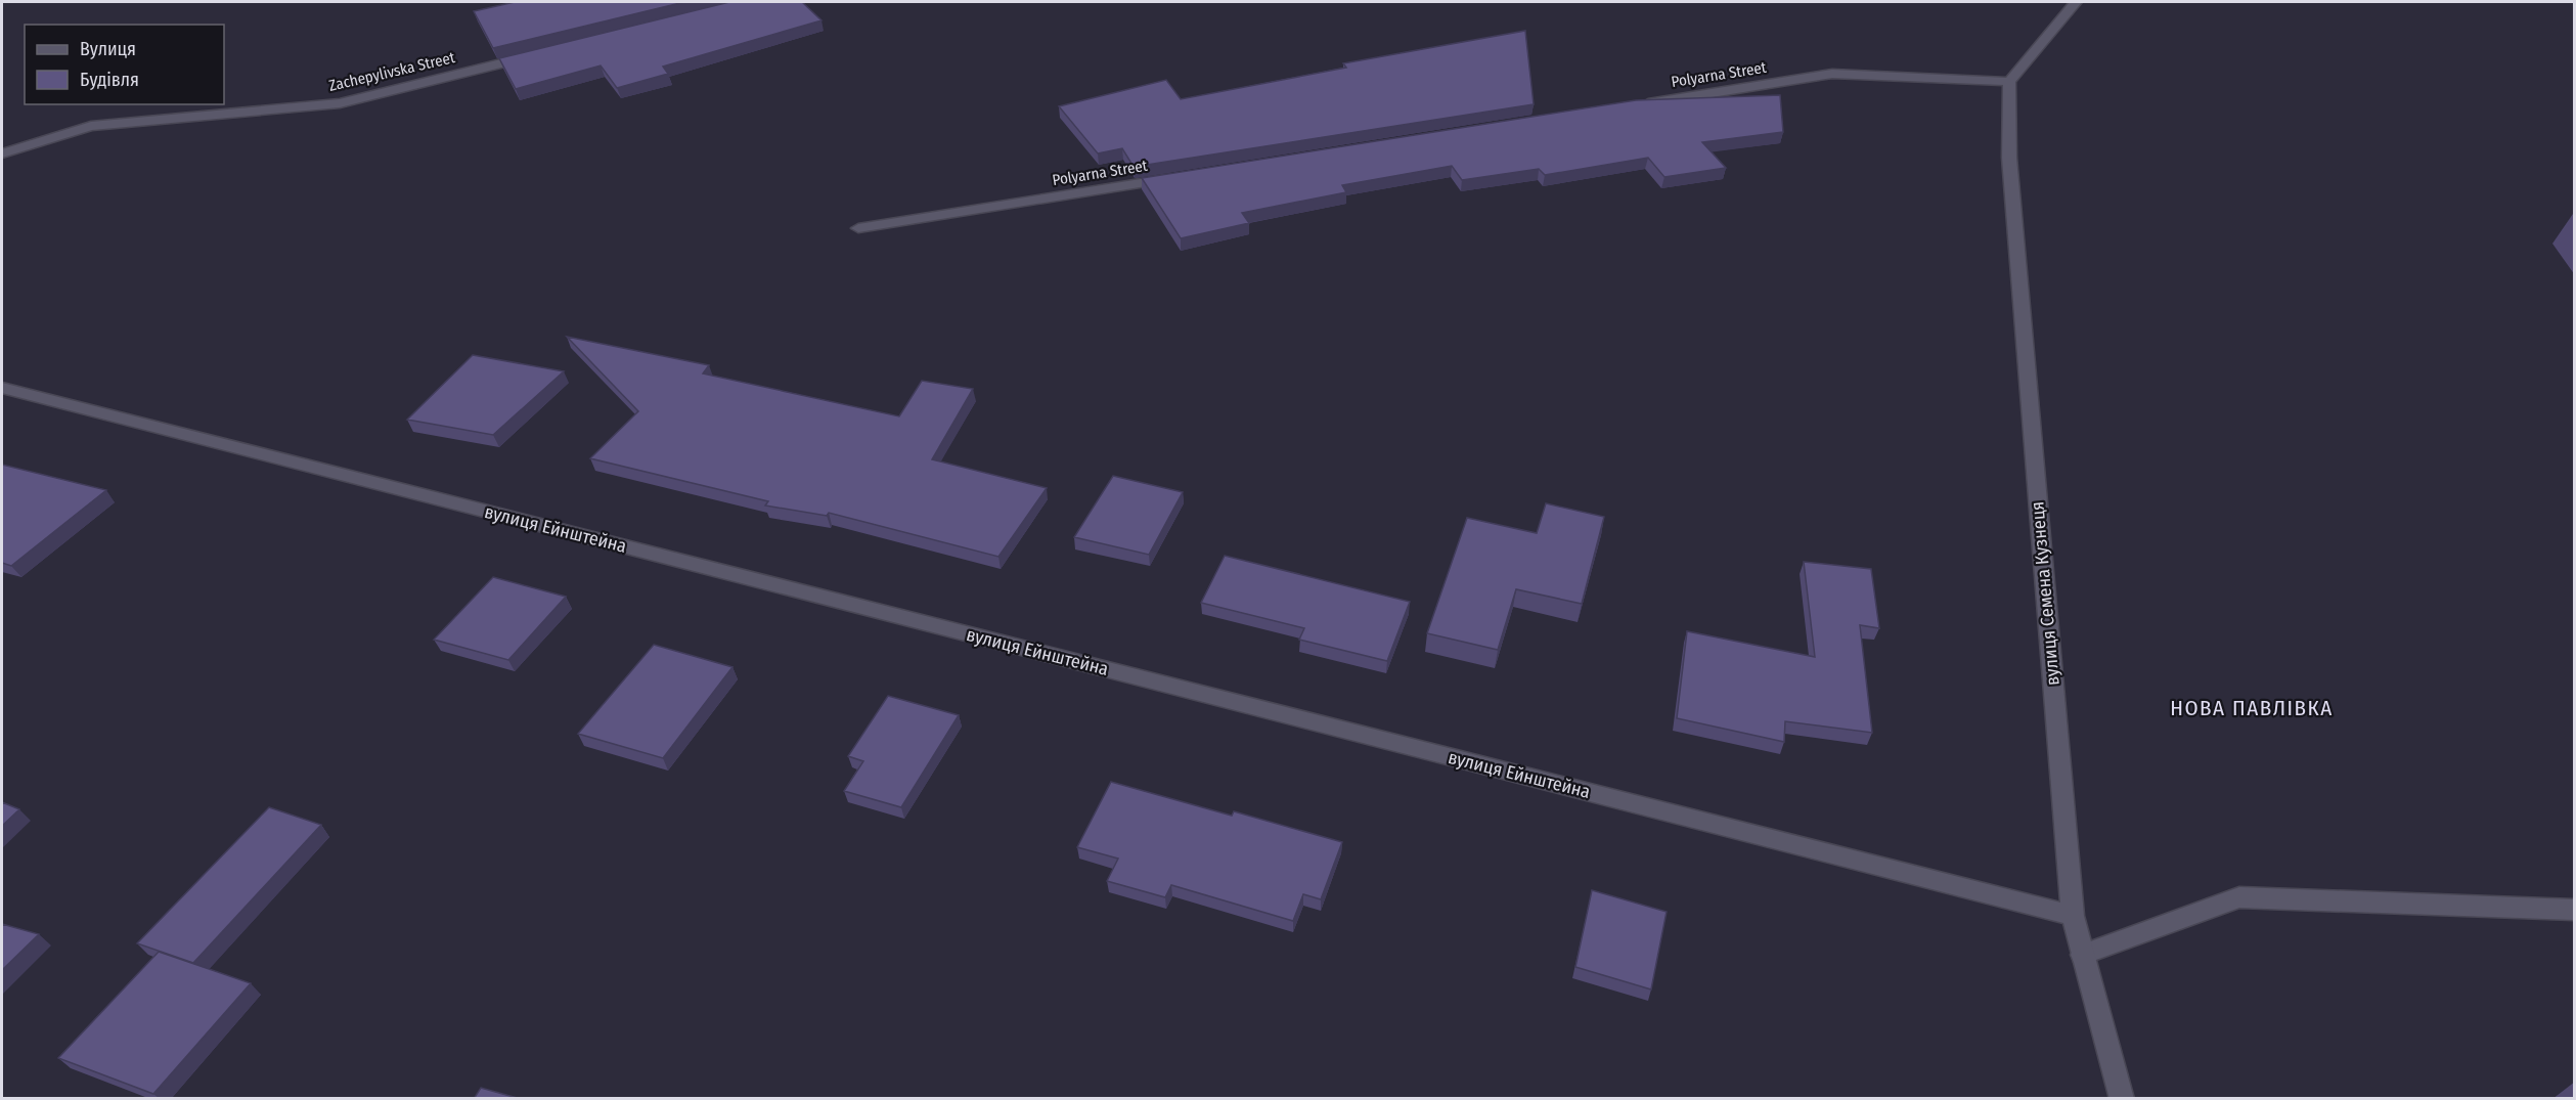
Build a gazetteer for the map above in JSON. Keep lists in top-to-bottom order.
{
  "streets": {
    "street": [
      "Zachepylivska Street",
      "Polyarna Street",
      "вулиця Ейнштейна",
      "вулиця Семена Кузнеця"
    ]
  },
  "crossings": [
    ["Polyarna Street", "вулиця Семена Кузнеця"],
    ["вулиця Ейнштейна", "вулиця Семена Кузнеця"]
  ],
  "districts": ["НОВА ПАВЛІВКА"],
  "legend": ["Вулиця", "Будівля"]
}
